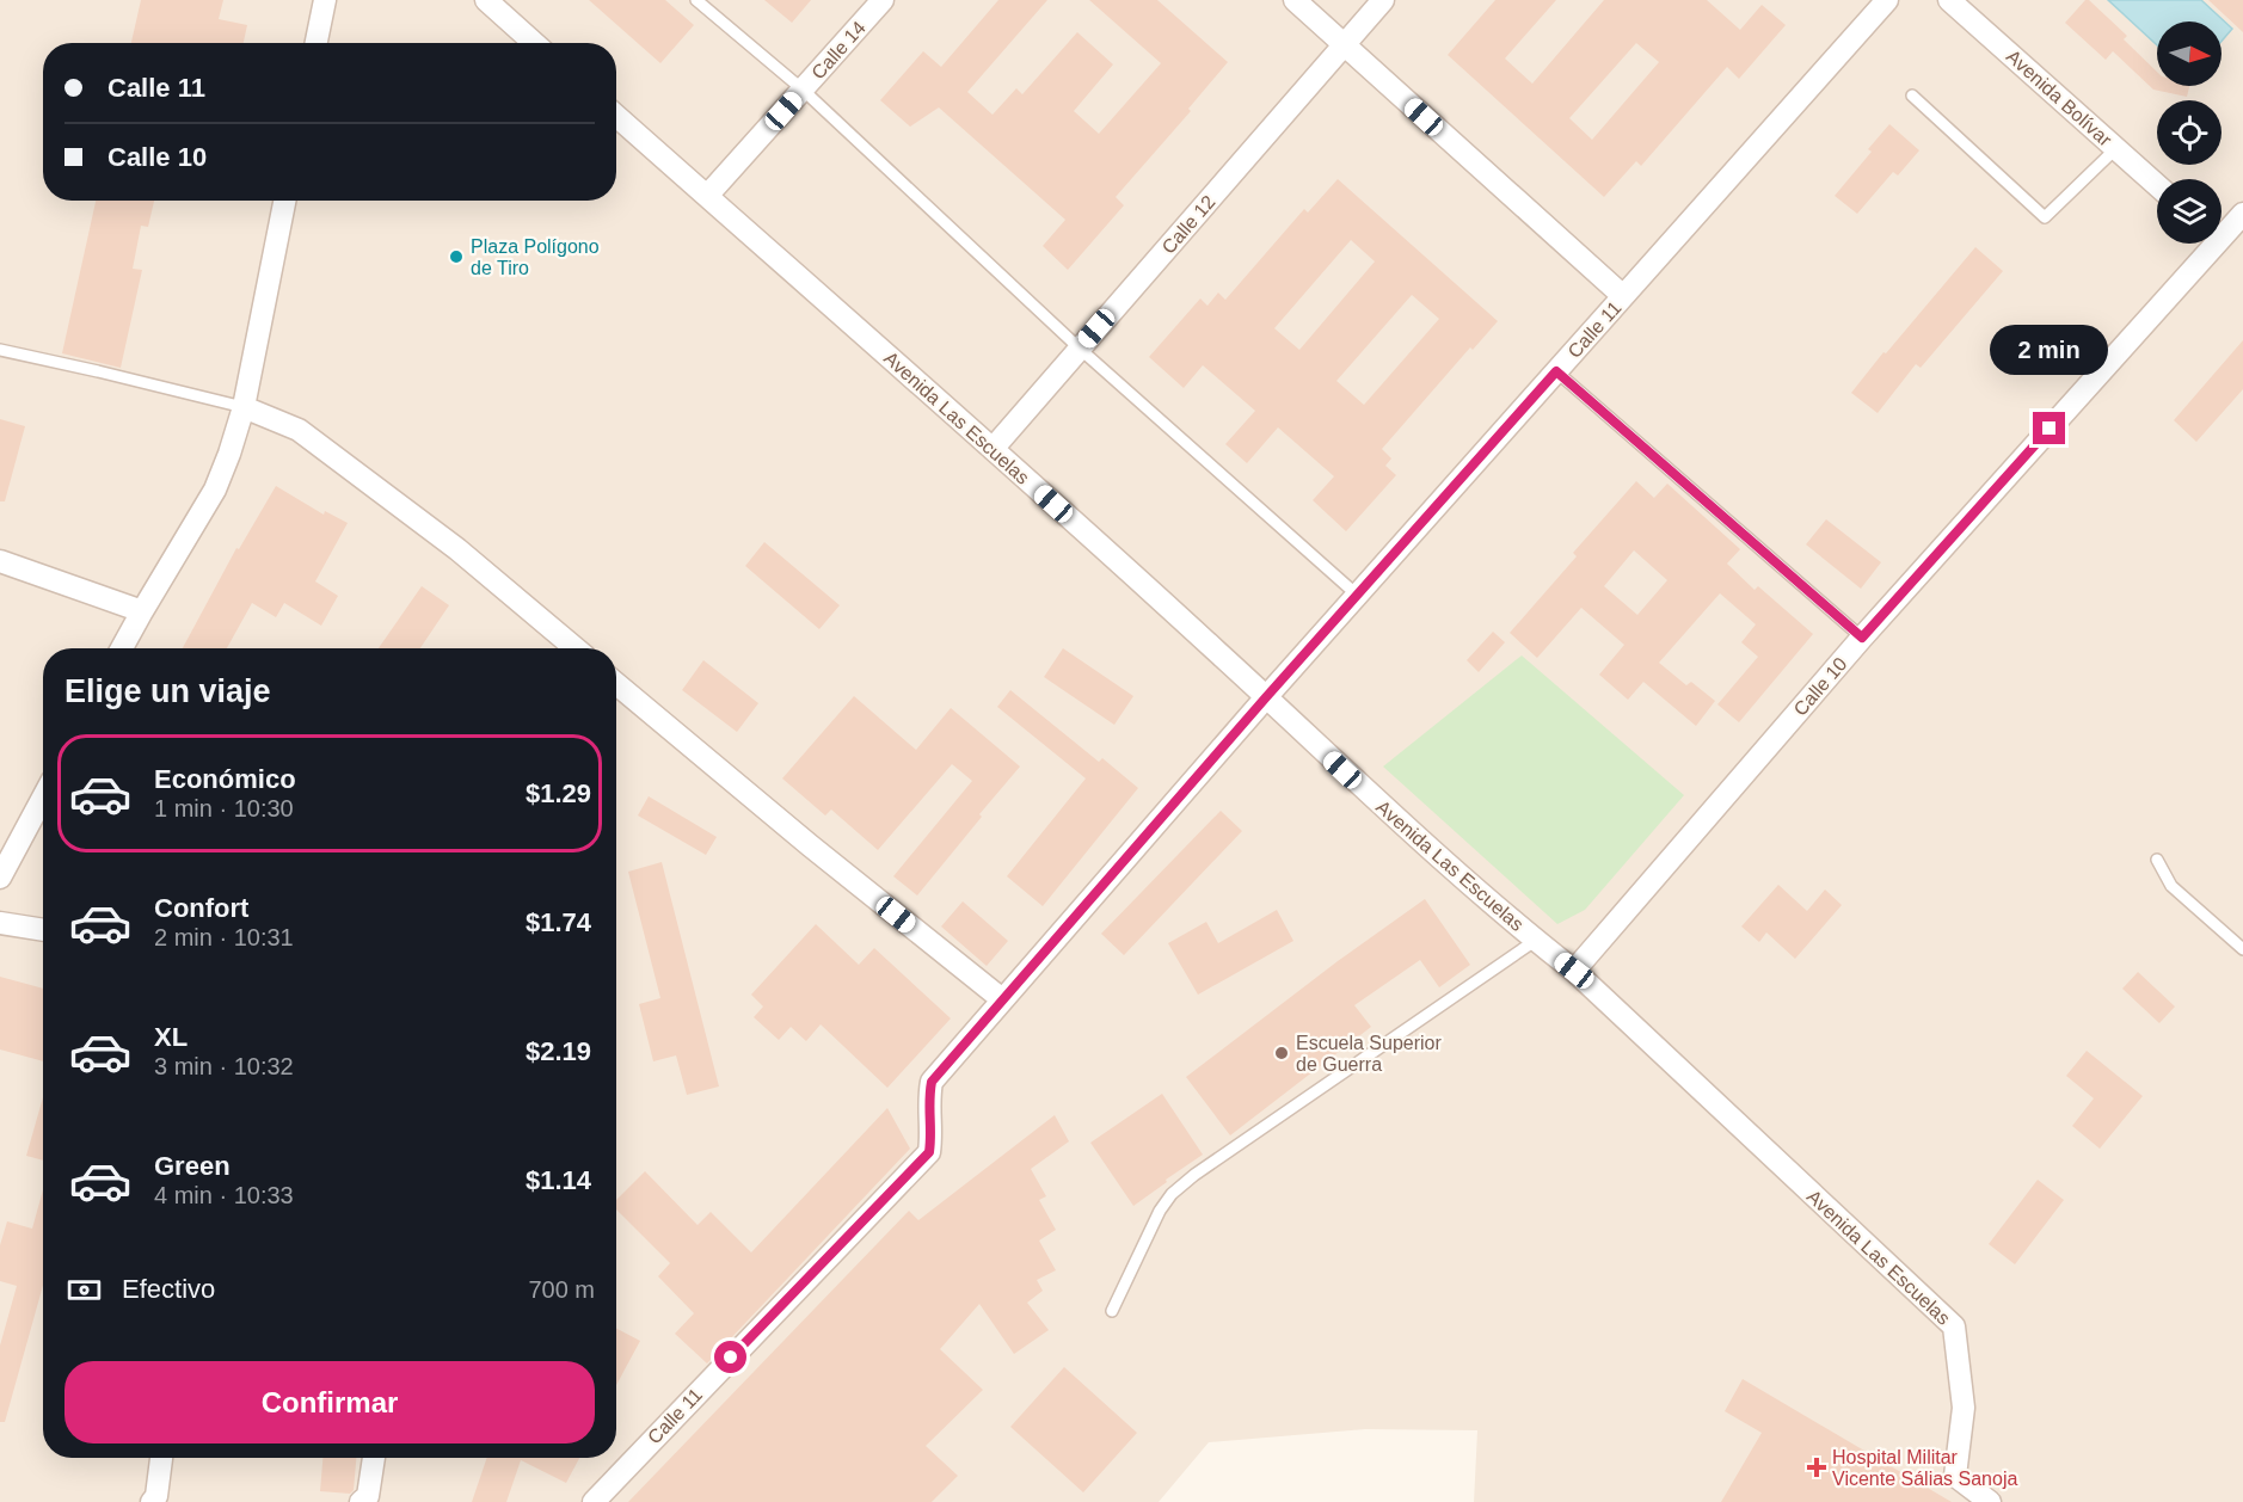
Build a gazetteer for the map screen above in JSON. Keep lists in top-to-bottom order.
{
  "streets": {
    "street": [
      "Calle 14",
      "Avenida Bolívar",
      "Calle 12",
      "Calle 11",
      "Avenida Las Escuelas",
      "Calle 10"
    ]
  },
  "crossings": [
    ["Calle 14", "Avenida Las Escuelas"],
    ["Calle 12", "Avenida Las Escuelas"],
    ["Calle 11", "Avenida Las Escuelas"],
    ["Avenida Las Escuelas", "Calle 10"]
  ],
  "places": {
    "other": ["Plaza Polígono de Tiro", "Escuela Superior de Guerra"],
    "health": ["Hospital Militar Vicente Sálias Sanoja"]
  },
  "north": "right",
  "page": {
    "banner": ["Calle 11", "Calle 10"],
    "bubble": "2 min",
    "heading": "Elige un viaje",
    "list": [
      {
        "name": "Económico",
        "note": "1 min · 10:30",
        "value": "$1.29"
      },
      {
        "name": "Confort",
        "note": "2 min · 10:31",
        "value": "$1.74"
      },
      {
        "name": "XL",
        "note": "3 min · 10:32",
        "value": "$2.19"
      },
      {
        "name": "Green",
        "note": "4 min · 10:33",
        "value": "$1.14"
      }
    ],
    "pay": ["Efectivo", "700 m"],
    "buttons": "Confirmar"
  }
}
